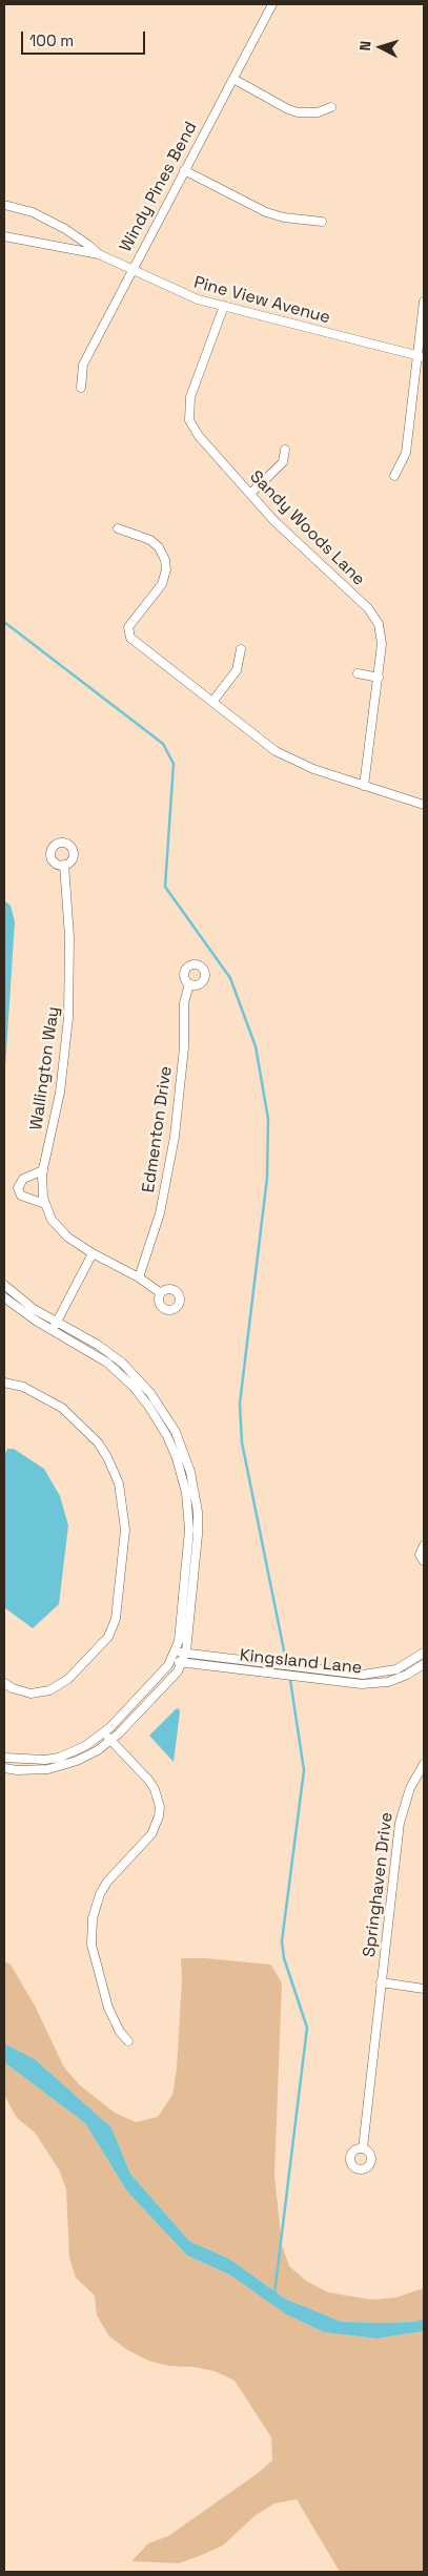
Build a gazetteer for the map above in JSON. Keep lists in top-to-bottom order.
{
  "streets": {
    "street": [
      "Windy Pines Bend",
      "Pine View Avenue",
      "Sandy Woods Lane",
      "Wallington Way",
      "Edmenton Drive",
      "Kingsland Lane",
      "Springhaven Drive"
    ]
  },
  "crossings": [
    ["Windy Pines Bend", "Pine View Avenue"],
    ["Pine View Avenue", "Sandy Woods Lane"],
    ["Wallington Way", "Edmenton Drive"]
  ],
  "scale_bar": "100 m",
  "north": "left"
}
